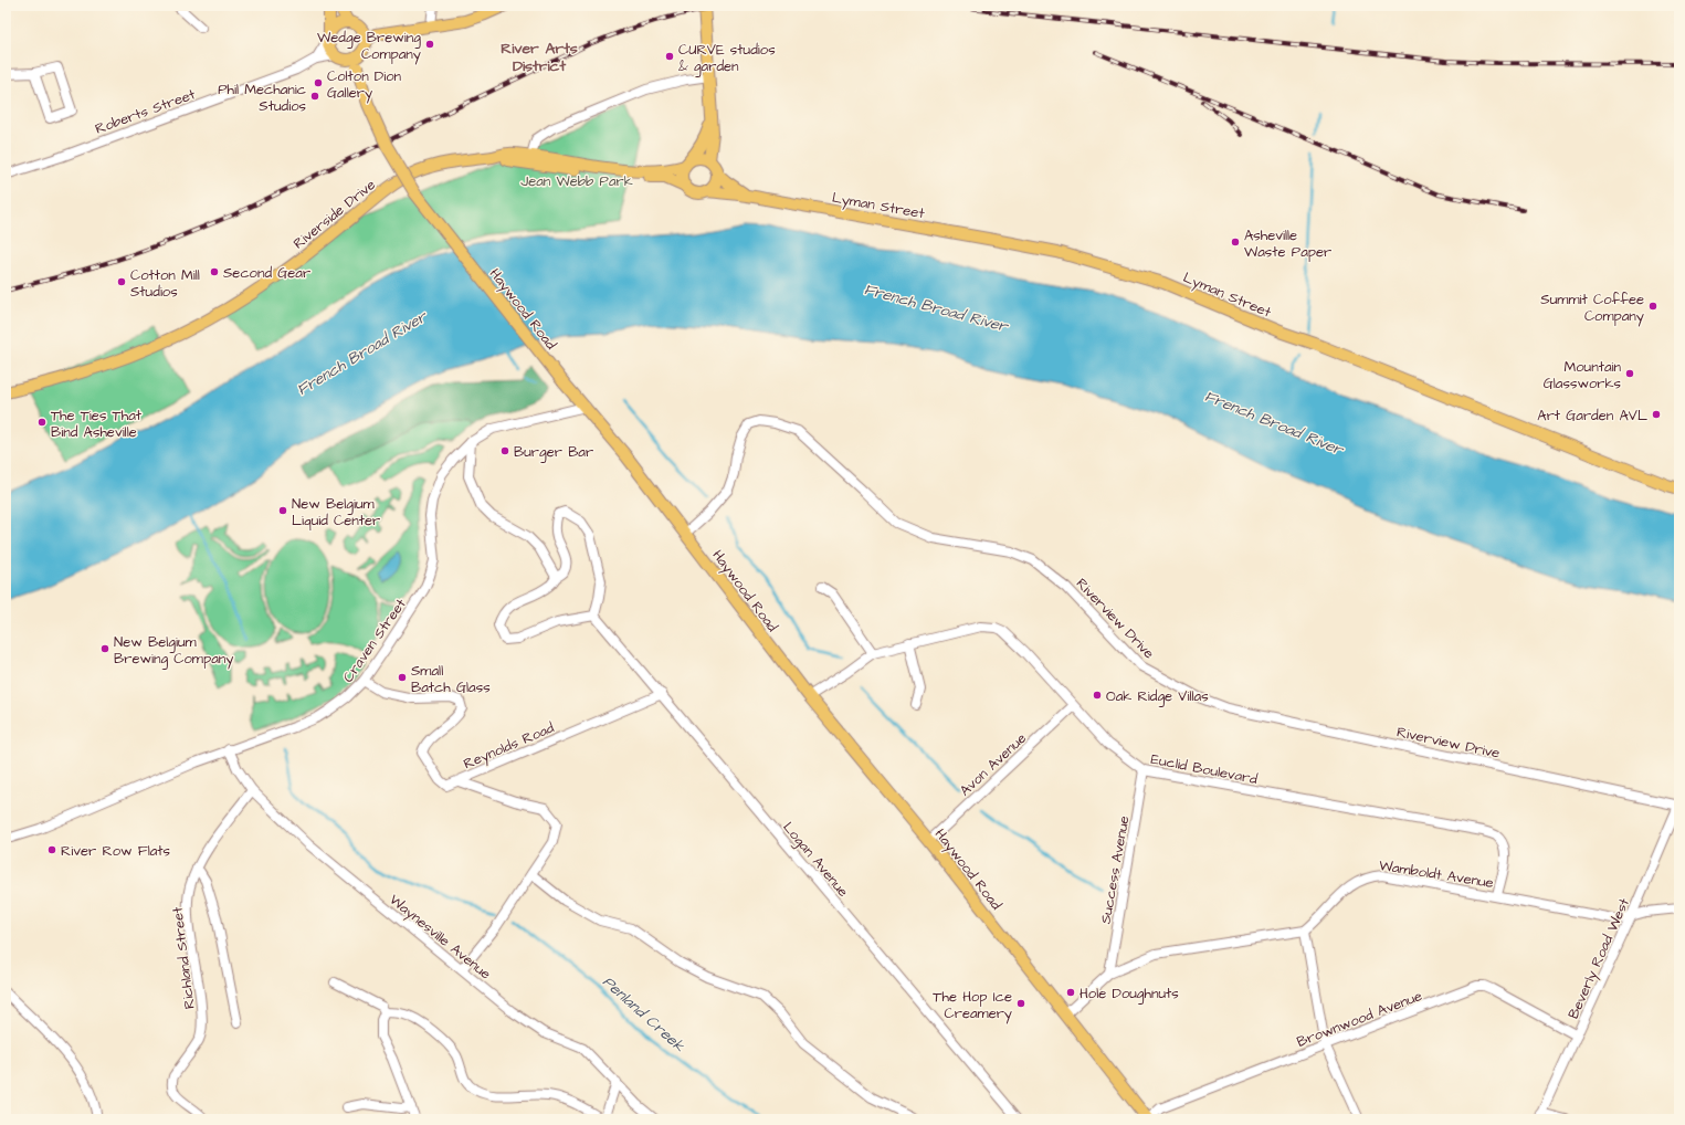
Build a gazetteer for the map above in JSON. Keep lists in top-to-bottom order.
{
  "streets": {
    "main road": ["Lyman Street", "Riverside Drive", "Haywood Road"],
    "street": [
      "Roberts Street",
      "Riverview Drive",
      "Craven Street",
      "Reynolds Road",
      "Avon Avenue",
      "Euclid Boulevard",
      "Logan Avenue",
      "Success Avenue",
      "Wamboldt Avenue",
      "Waynesville Avenue",
      "Richland Street",
      "Beverly Road West",
      "Brownwood Avenue"
    ]
  },
  "crossings": [
    ["Roberts Street", "Haywood Road"],
    ["Lyman Street", "Riverside Drive"],
    ["Haywood Road", "Riverview Drive"],
    ["Haywood Road", "Craven Street"],
    ["Haywood Road", "Avon Avenue"],
    ["Haywood Road", "Euclid Boulevard"],
    ["Haywood Road", "Brownwood Avenue"],
    ["Riverview Drive", "Beverly Road West"],
    ["Craven Street", "Waynesville Avenue"],
    ["Reynolds Road", "Logan Avenue"],
    ["Reynolds Road", "Waynesville Avenue"],
    ["Avon Avenue", "Euclid Boulevard"],
    ["Euclid Boulevard", "Success Avenue"],
    ["Euclid Boulevard", "Wamboldt Avenue"],
    ["Wamboldt Avenue", "Beverly Road West"],
    ["Waynesville Avenue", "Richland Street"],
    ["Beverly Road West", "Brownwood Avenue"]
  ],
  "districts": ["River Arts District"],
  "water": ["French Broad River", "Penland Creek"],
  "parks": ["Jean Webb Park"],
  "places": [
    "Wedge Brewing Company",
    "CURVE studios & garden",
    "Colton Dion Gallery",
    "Phil Mechanic Studios",
    "Asheville Waste Paper",
    "Second Gear",
    "Cotton Mill Studios",
    "Summit Coffee Company",
    "Mountain Glassworks",
    "Art Garden AVL",
    "The Ties That Bind Asheville",
    "Burger Bar",
    "New Belgium Liquid Center",
    "New Belgium Brewing Company",
    "Small Batch Glass",
    "Oak Ridge Villas",
    "River Row Flats",
    "Hole Doughnuts",
    "The Hop Ice Creamery"
  ]
}
